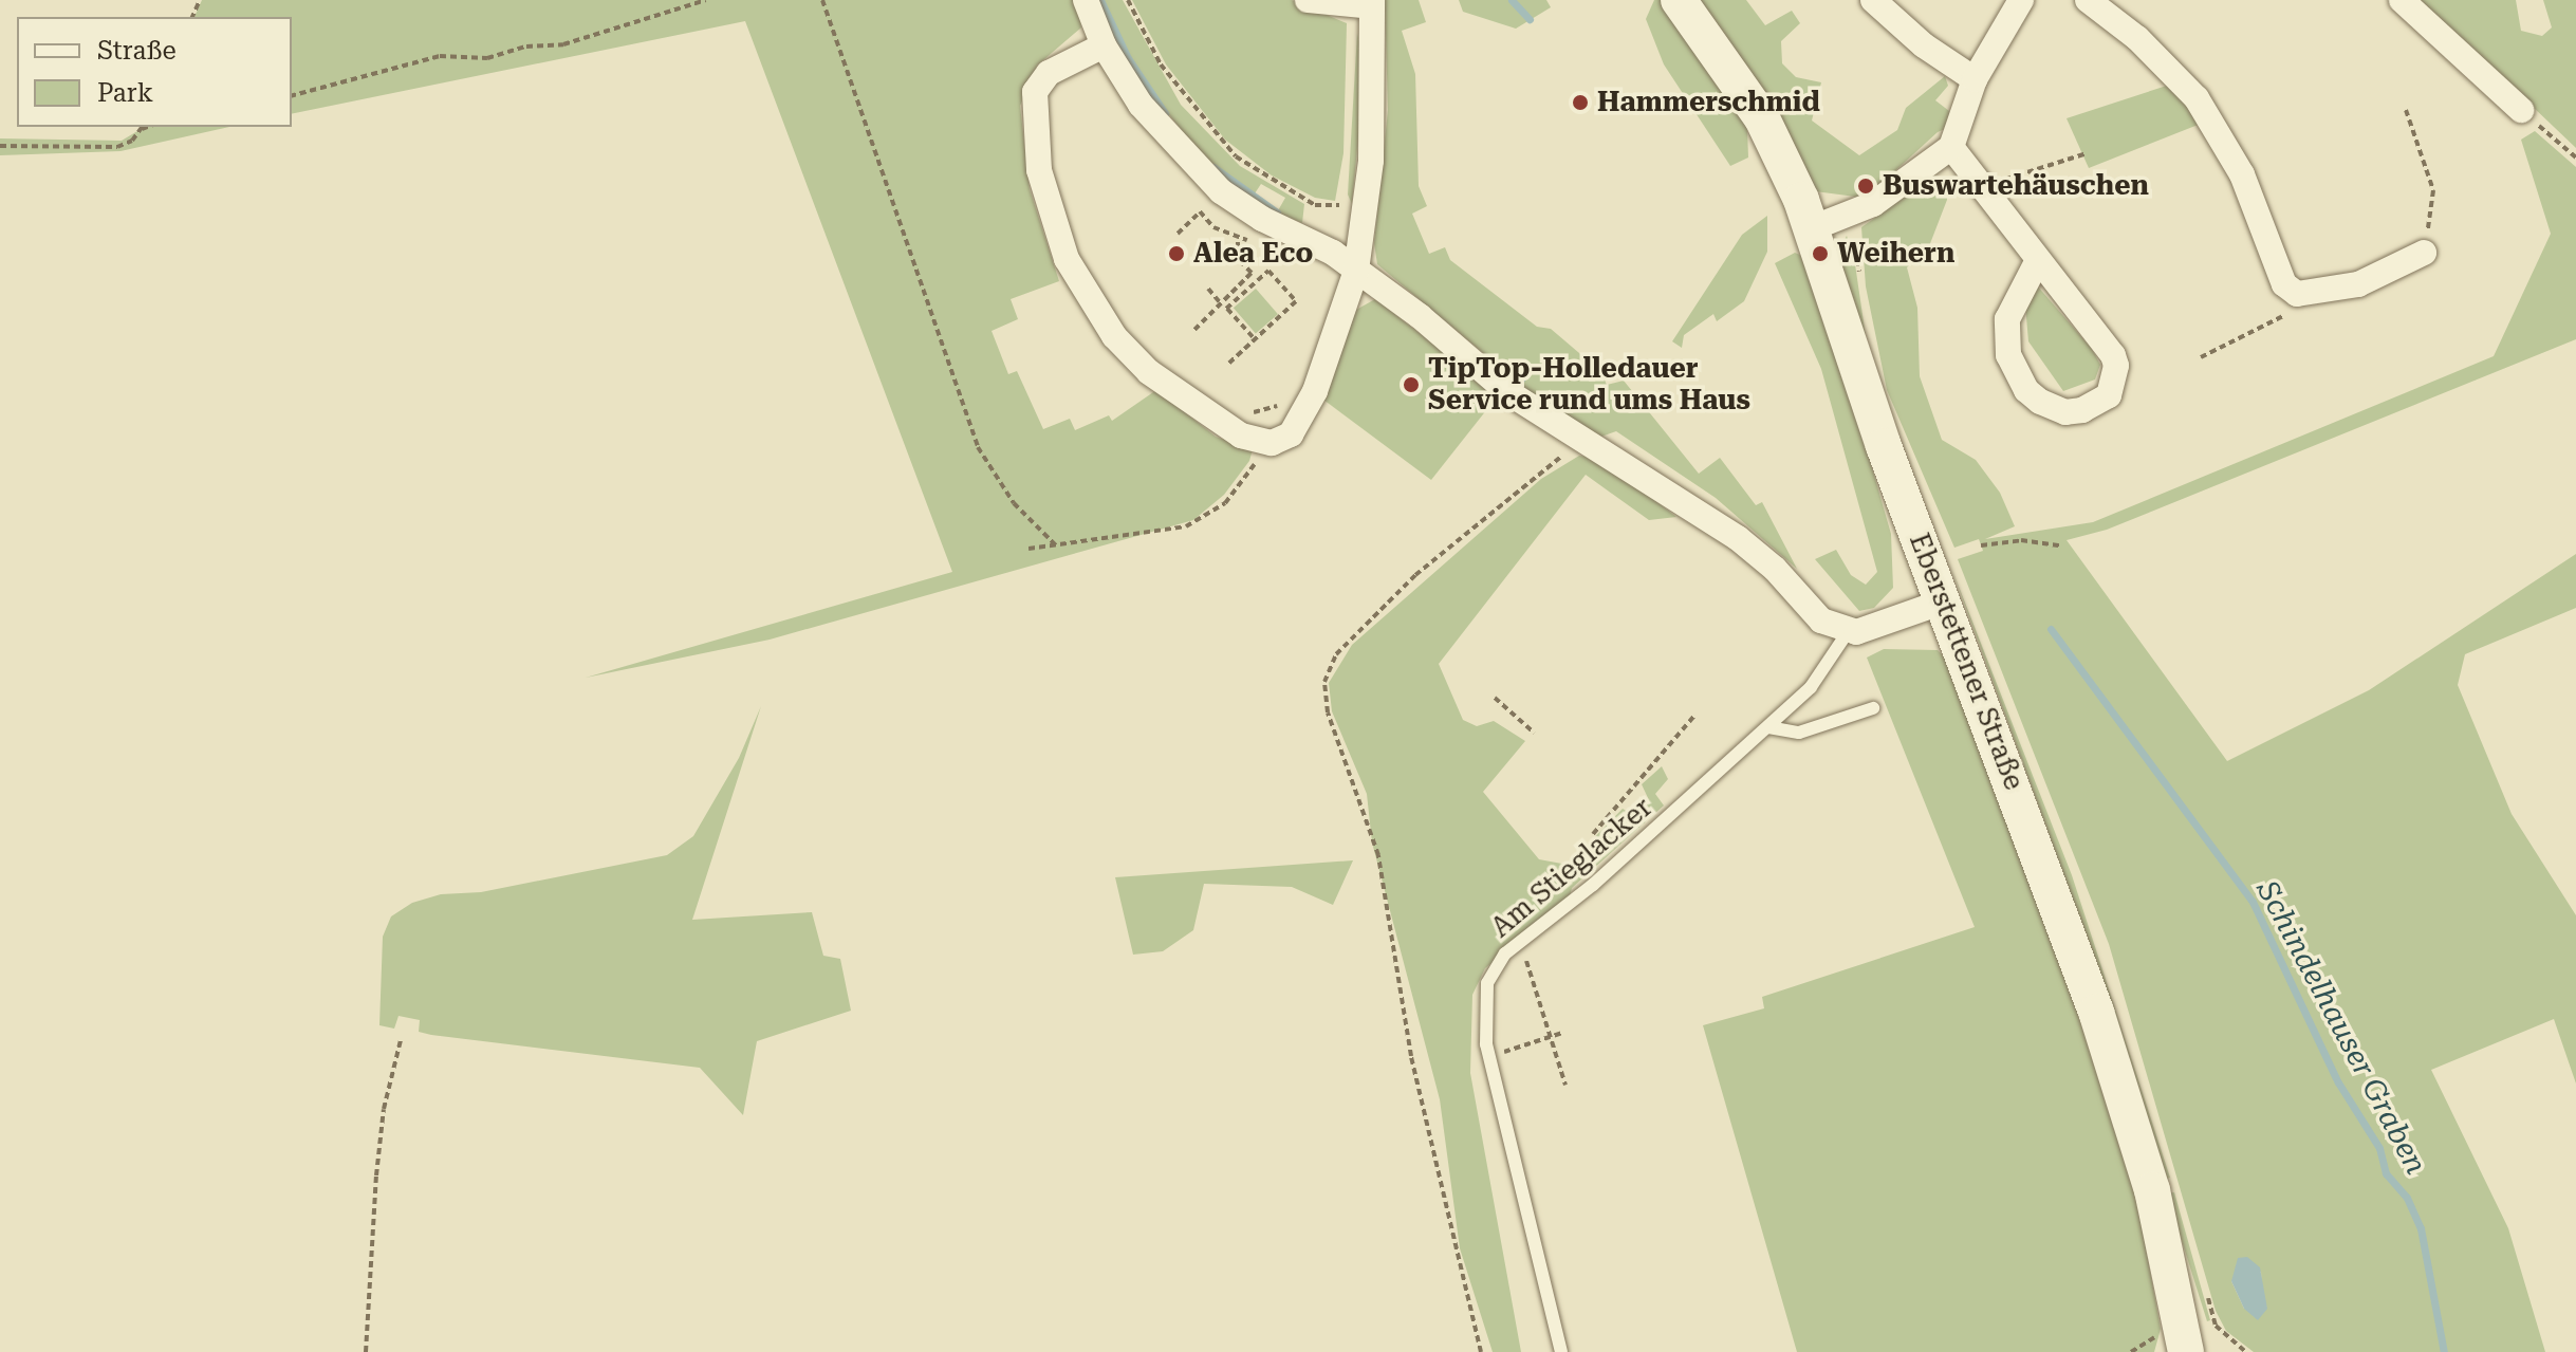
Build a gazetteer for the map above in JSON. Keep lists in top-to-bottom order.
{
  "streets": {
    "main road": ["Eberstettener Straße"],
    "lane": ["Am Stieglacker"]
  },
  "water": ["Schindelhauser Graben"],
  "places": [
    "Hammerschmid",
    "Buswartehäuschen",
    "Alea Eco",
    "Weihern",
    "TipTop-Holledauer Service rund ums Haus"
  ],
  "legend": ["Straße", "Park"]
}
